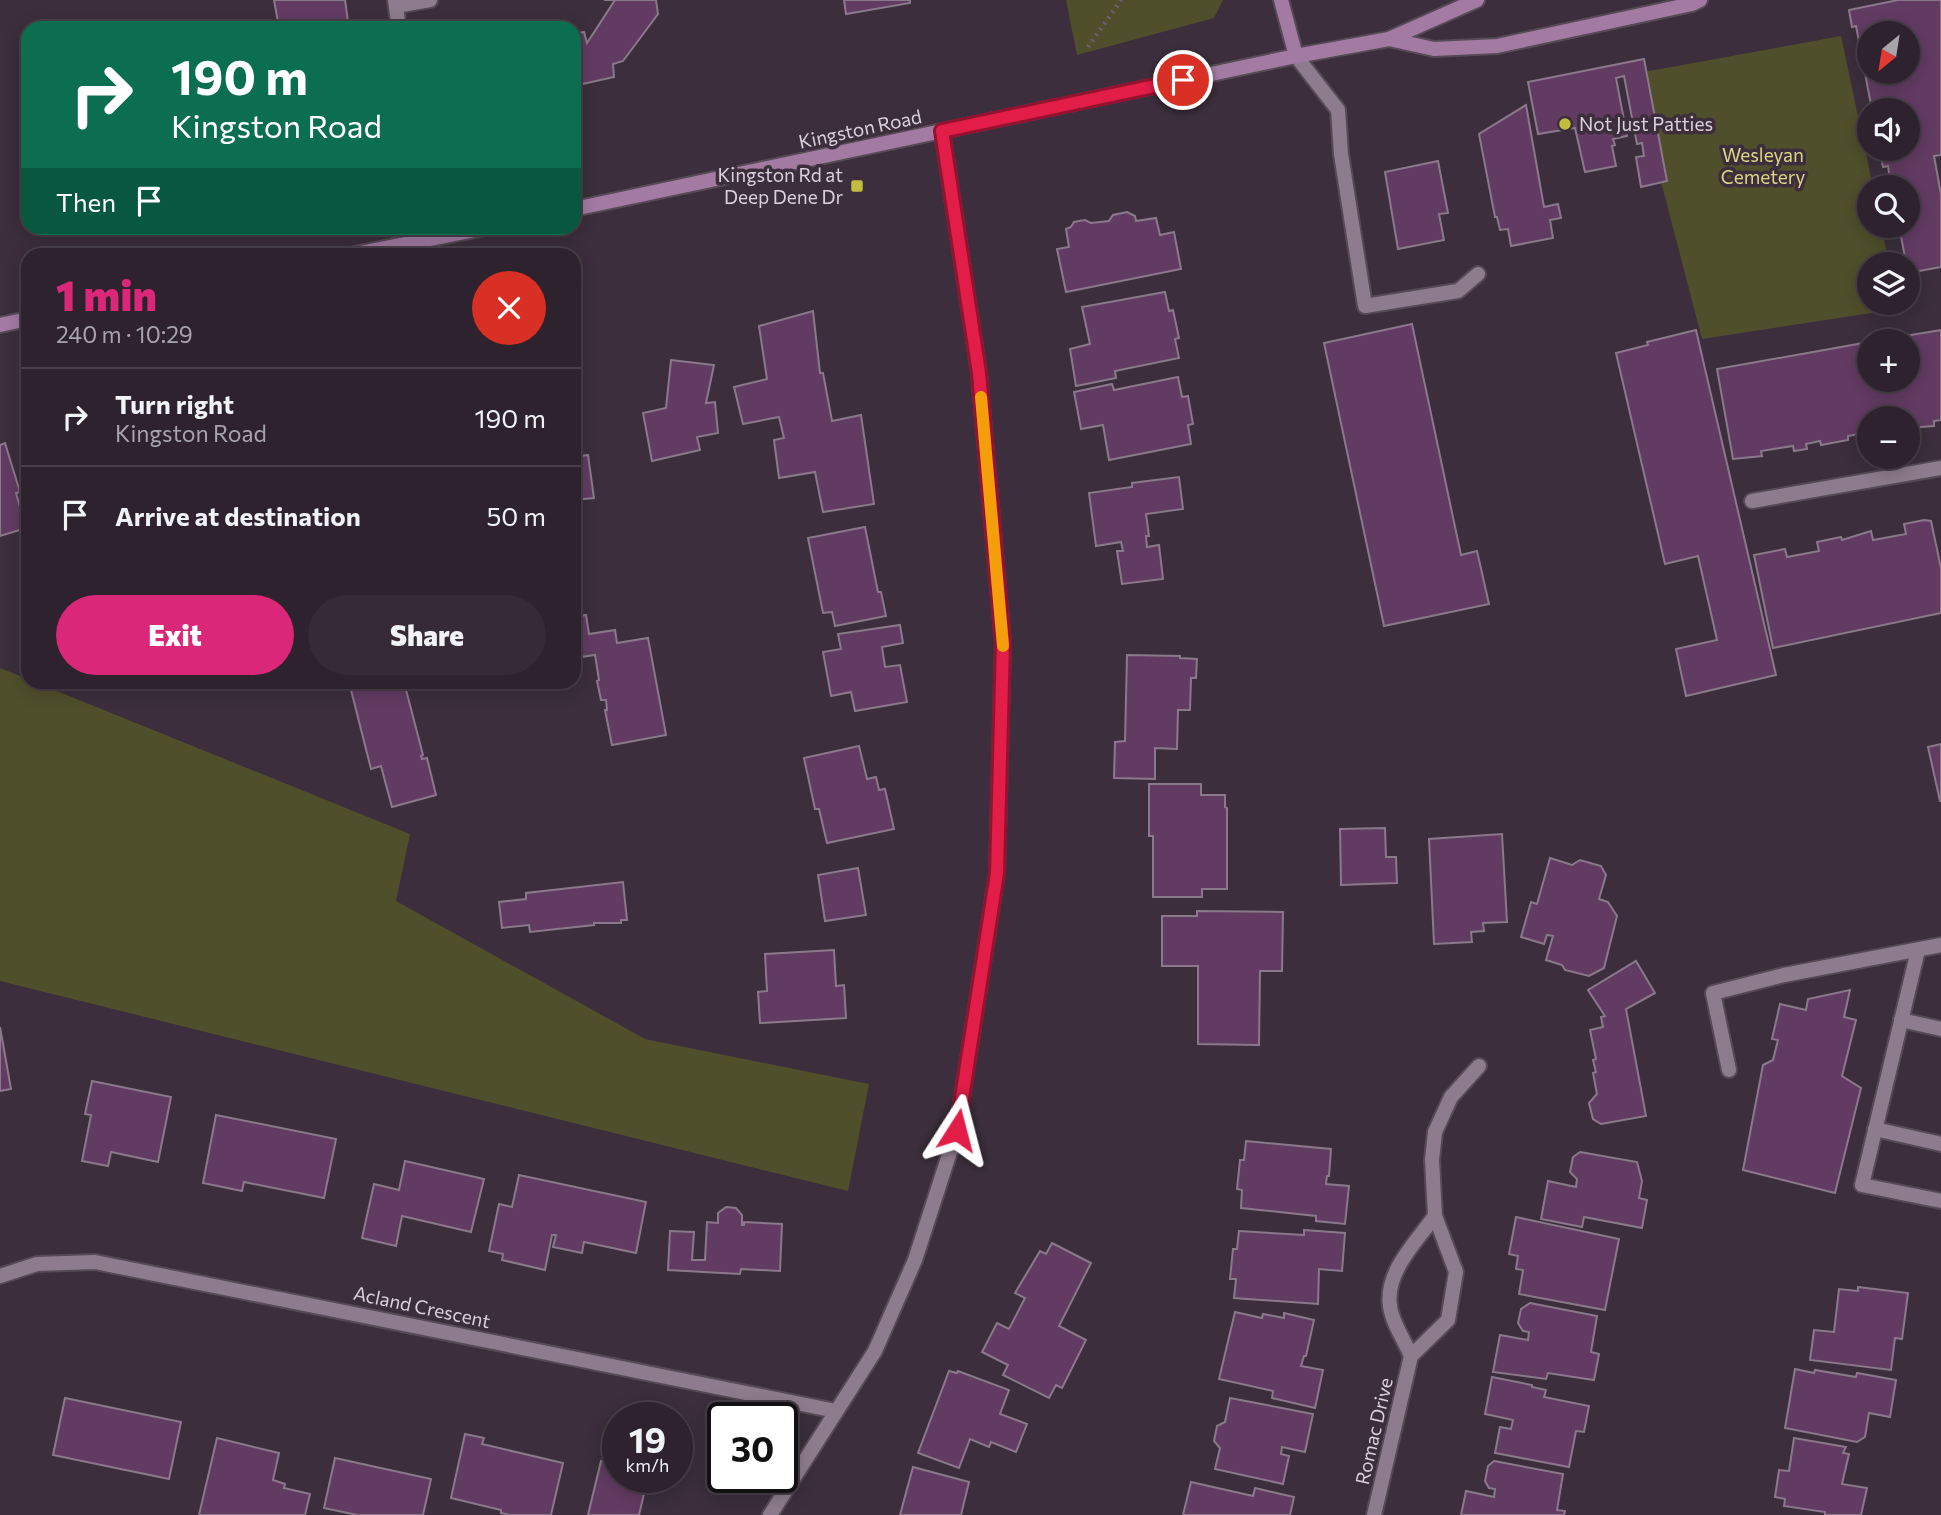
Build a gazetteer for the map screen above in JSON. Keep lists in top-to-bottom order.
{
  "streets": {
    "street": ["Kingston Road", "Acland Crescent", "Romac Drive"]
  },
  "parks": ["Wesleyan Cemetery"],
  "places": {
    "other": ["Not Just Patties"],
    "transit": ["Kingston Rd at Deep Dene Dr"]
  },
  "north": "bottom left",
  "page": {
    "map_buttons": ["+", "−"],
    "turn": ["190 m", "Kingston Road"],
    "then": "Then",
    "heading": ["1 min", "240 m · 10:29"],
    "list": [
      {
        "name": "Turn right",
        "note": "Kingston Road",
        "value": "190 m"
      },
      {
        "name": "Arrive at destination",
        "value": "50 m"
      }
    ],
    "buttons": ["Exit", "Share"],
    "speed": "19 km/h",
    "limit": "30"
  }
}
